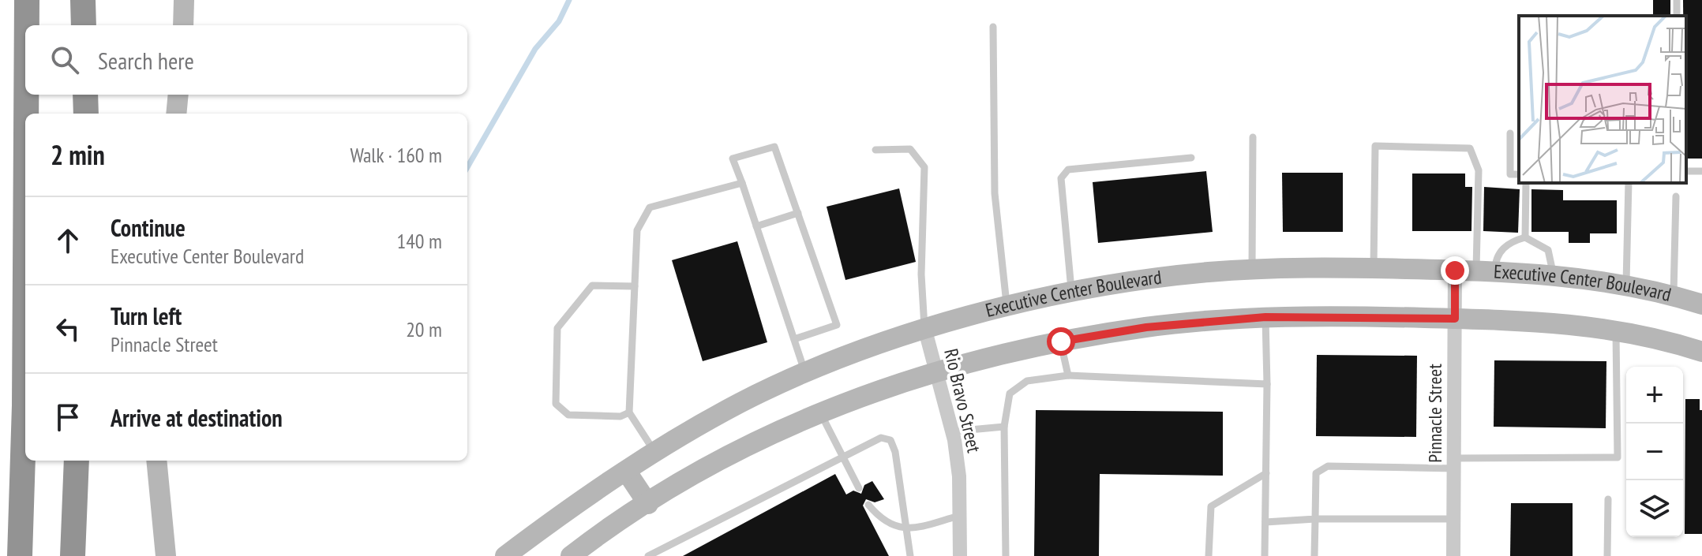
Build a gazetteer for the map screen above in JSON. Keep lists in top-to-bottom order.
{
  "streets": {
    "main road": ["Executive Center Boulevard"],
    "street": ["Rio Bravo Street", "Pinnacle Street"]
  },
  "crossings": [
    ["Executive Center Boulevard", "Rio Bravo Street"],
    ["Executive Center Boulevard", "Pinnacle Street"]
  ],
  "page": {
    "search": "Search here",
    "heading": ["2 min", "Walk · 160 m"],
    "list": [
      ["Continue", "Executive Center Boulevard", "140 m"],
      ["Turn left", "Pinnacle Street", "20 m"],
      "Arrive at destination"
    ],
    "map_buttons": ["+", "−"]
  }
}
